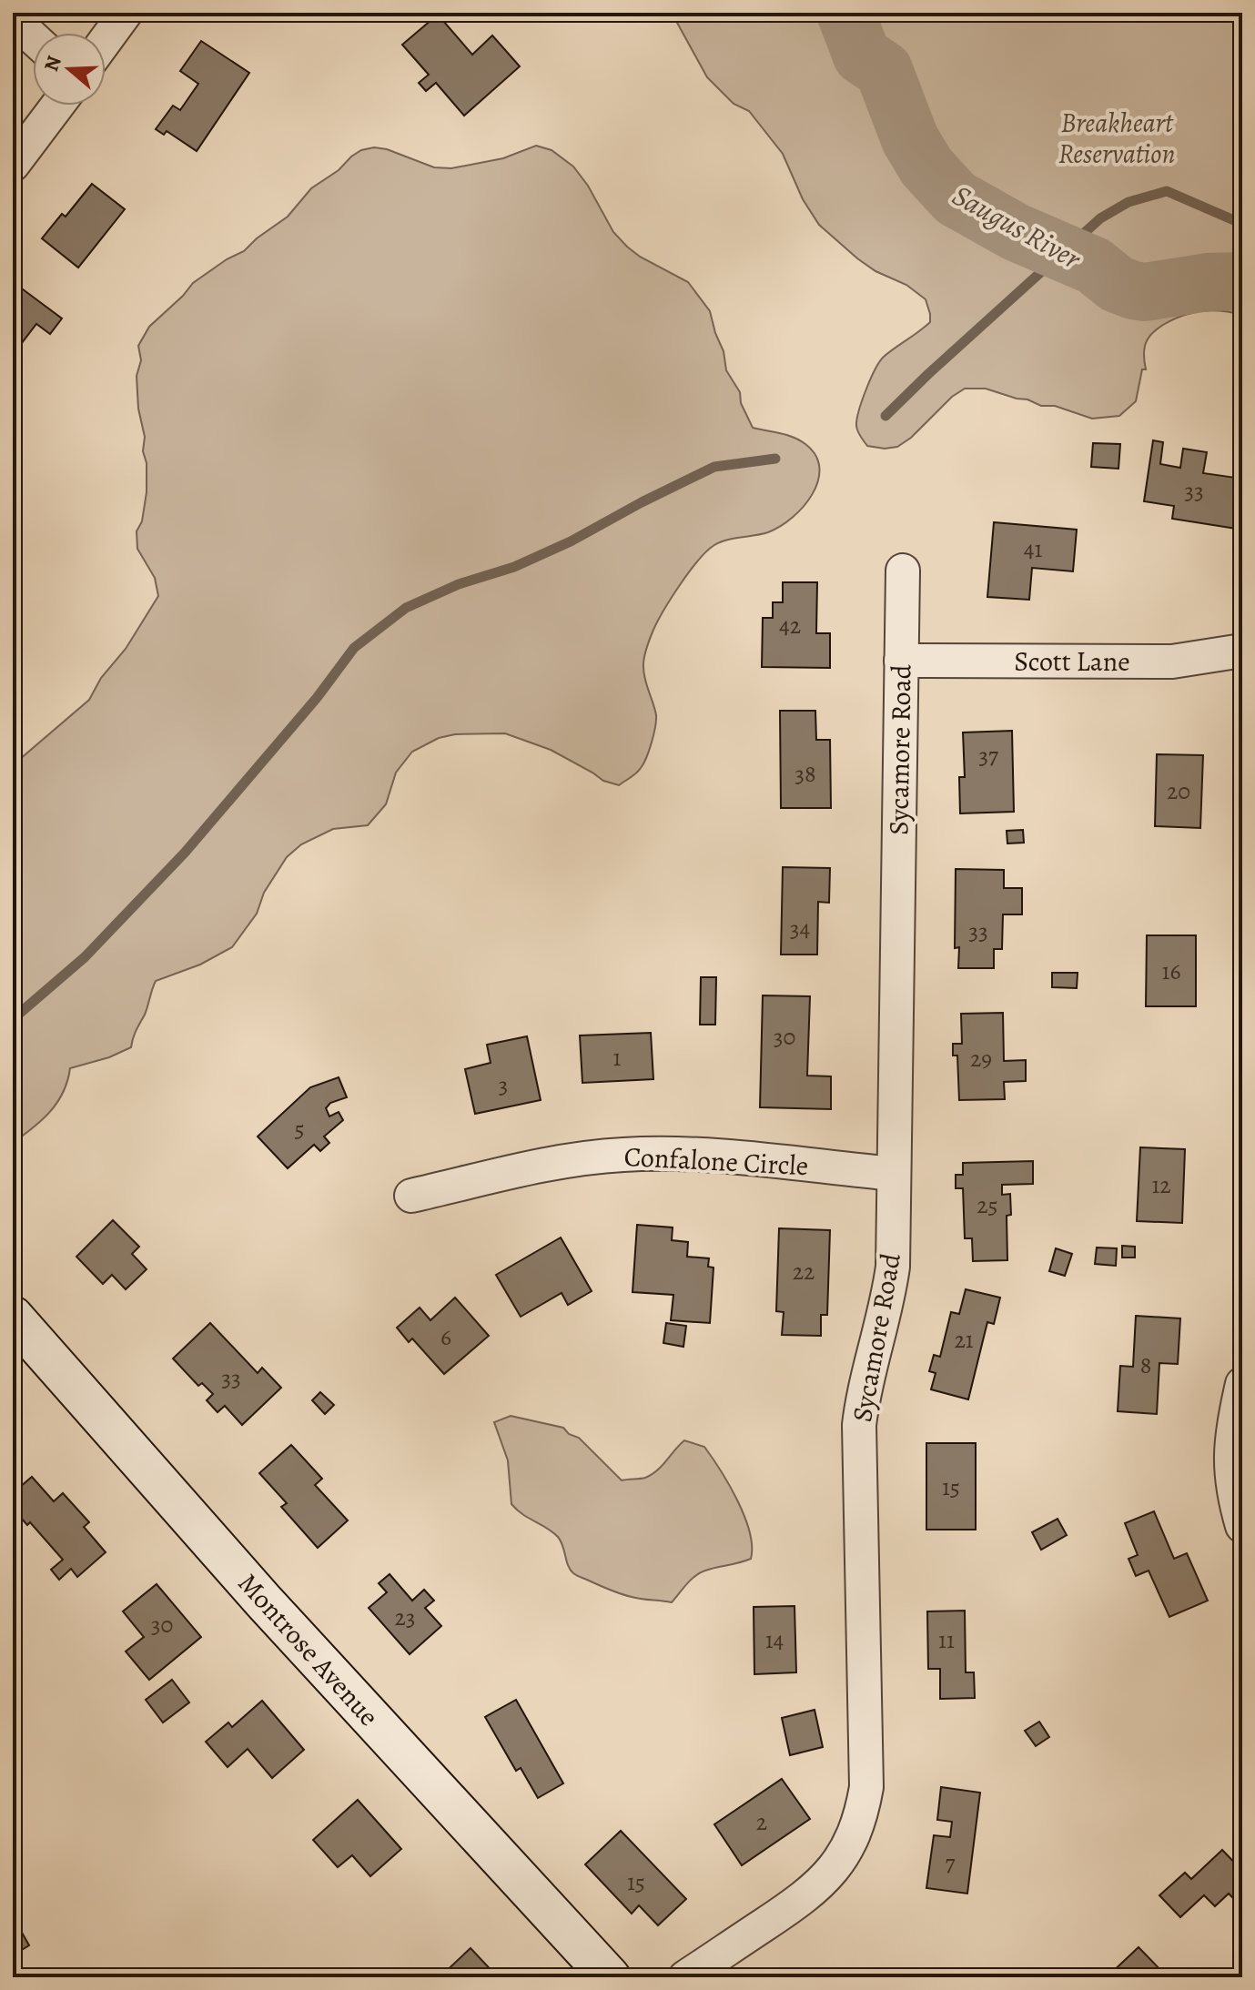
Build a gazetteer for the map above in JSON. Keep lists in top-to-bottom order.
{
  "streets": {
    "main road": ["Montrose Avenue"],
    "street": ["Scott Lane", "Sycamore Road", "Confalone Circle"]
  },
  "crossings": [
    ["Scott Lane", "Sycamore Road"],
    ["Sycamore Road", "Confalone Circle"]
  ],
  "water": ["Saugus River"],
  "parks": ["Breakheart Reservation"],
  "house_numbers": [
    "33",
    "41",
    "42",
    "37",
    "38",
    "20",
    "34",
    "33",
    "16",
    "30",
    "1",
    "29",
    "3",
    "5",
    "12",
    "25",
    "22",
    "6",
    "21",
    "8",
    "33",
    "15",
    "23",
    "30",
    "14",
    "11",
    "2",
    "7",
    "15"
  ],
  "north": "left"
}
